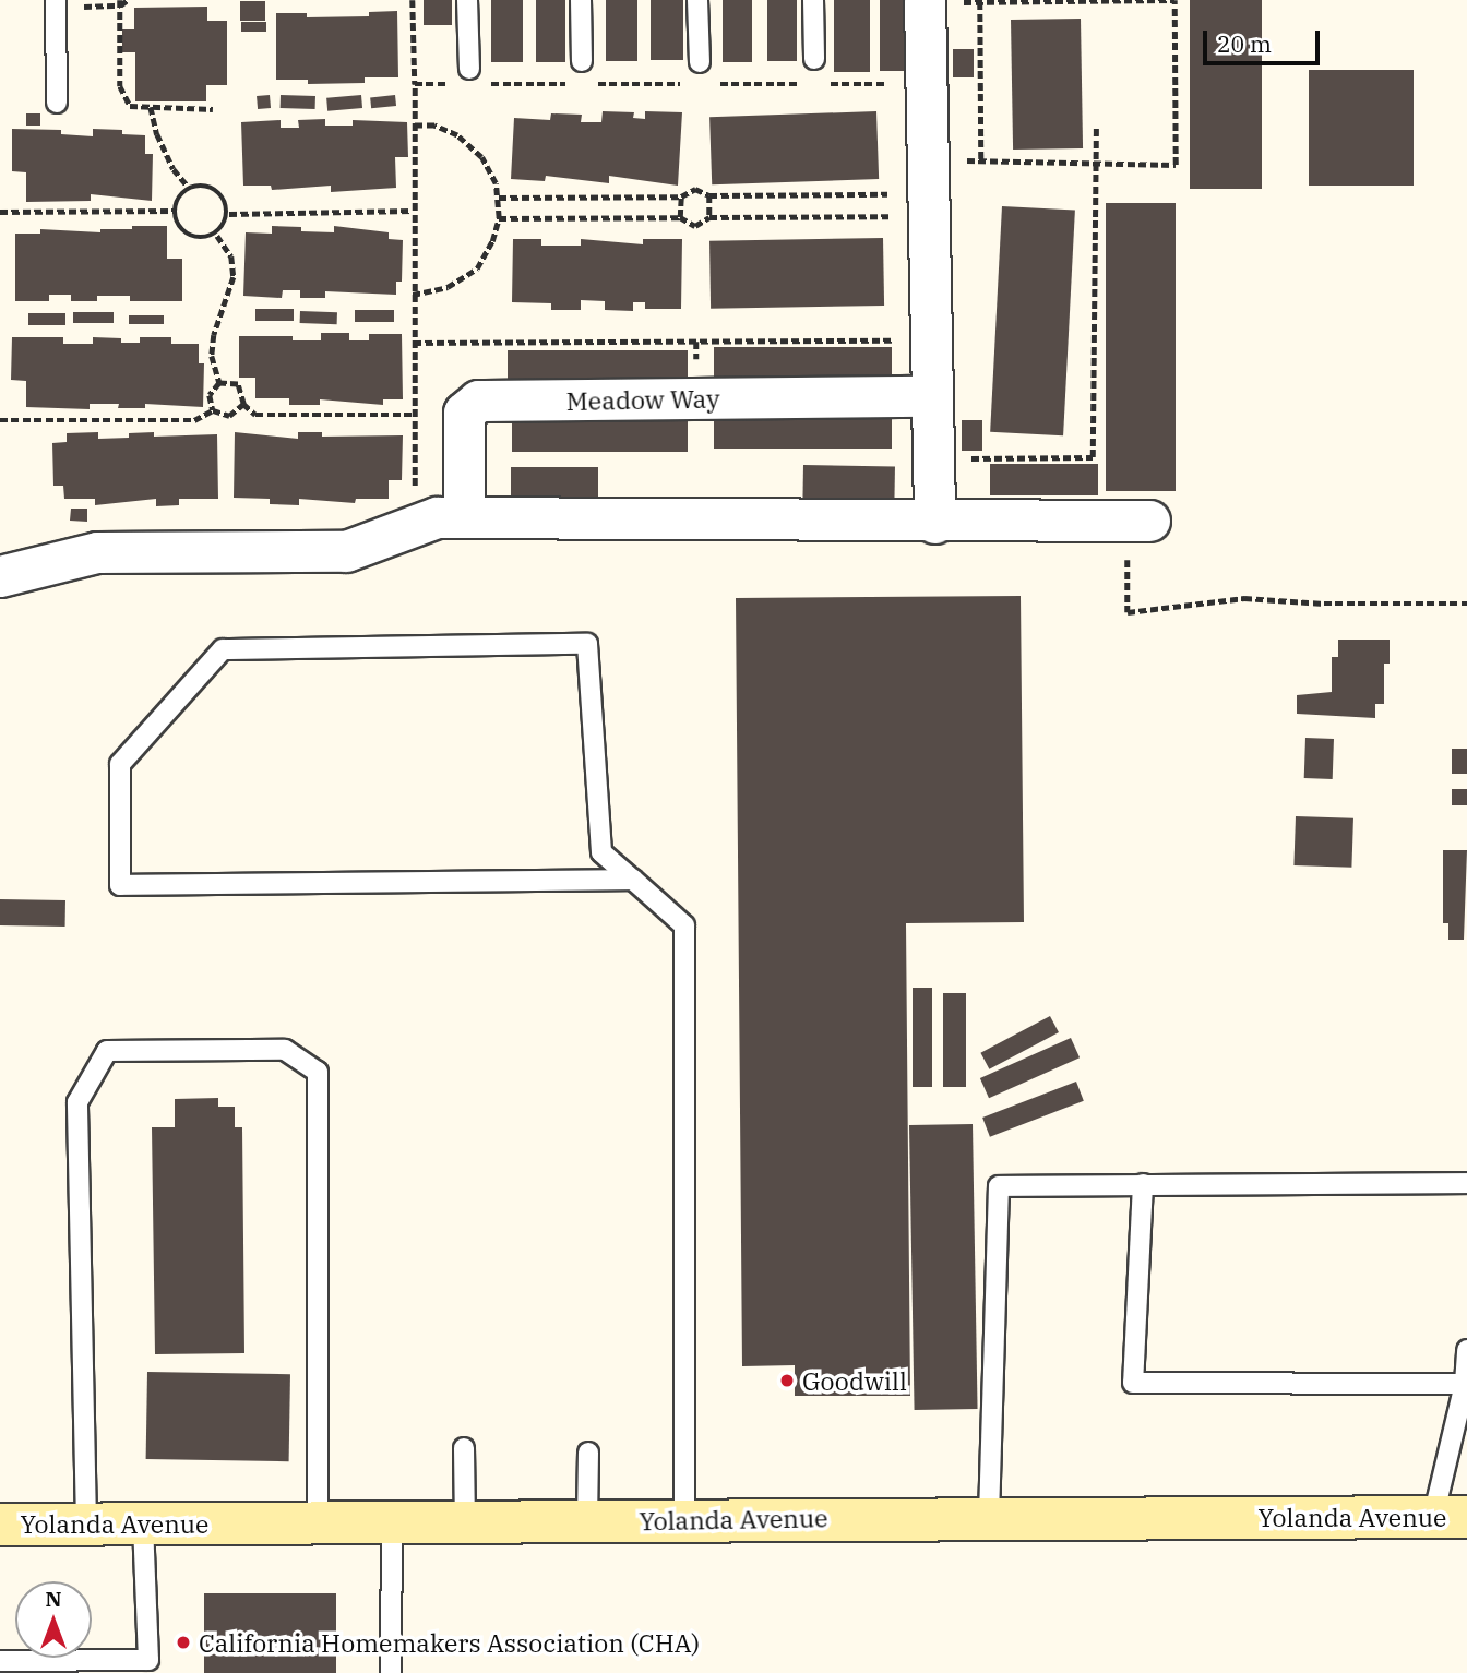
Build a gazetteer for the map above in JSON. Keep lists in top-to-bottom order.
{
  "streets": {
    "main road": ["Yolanda Avenue"],
    "street": ["Meadow Way"]
  },
  "places": ["Goodwill", "California Homemakers Association (CHA)"],
  "scale_bar": "20 m",
  "north": "top"
}
